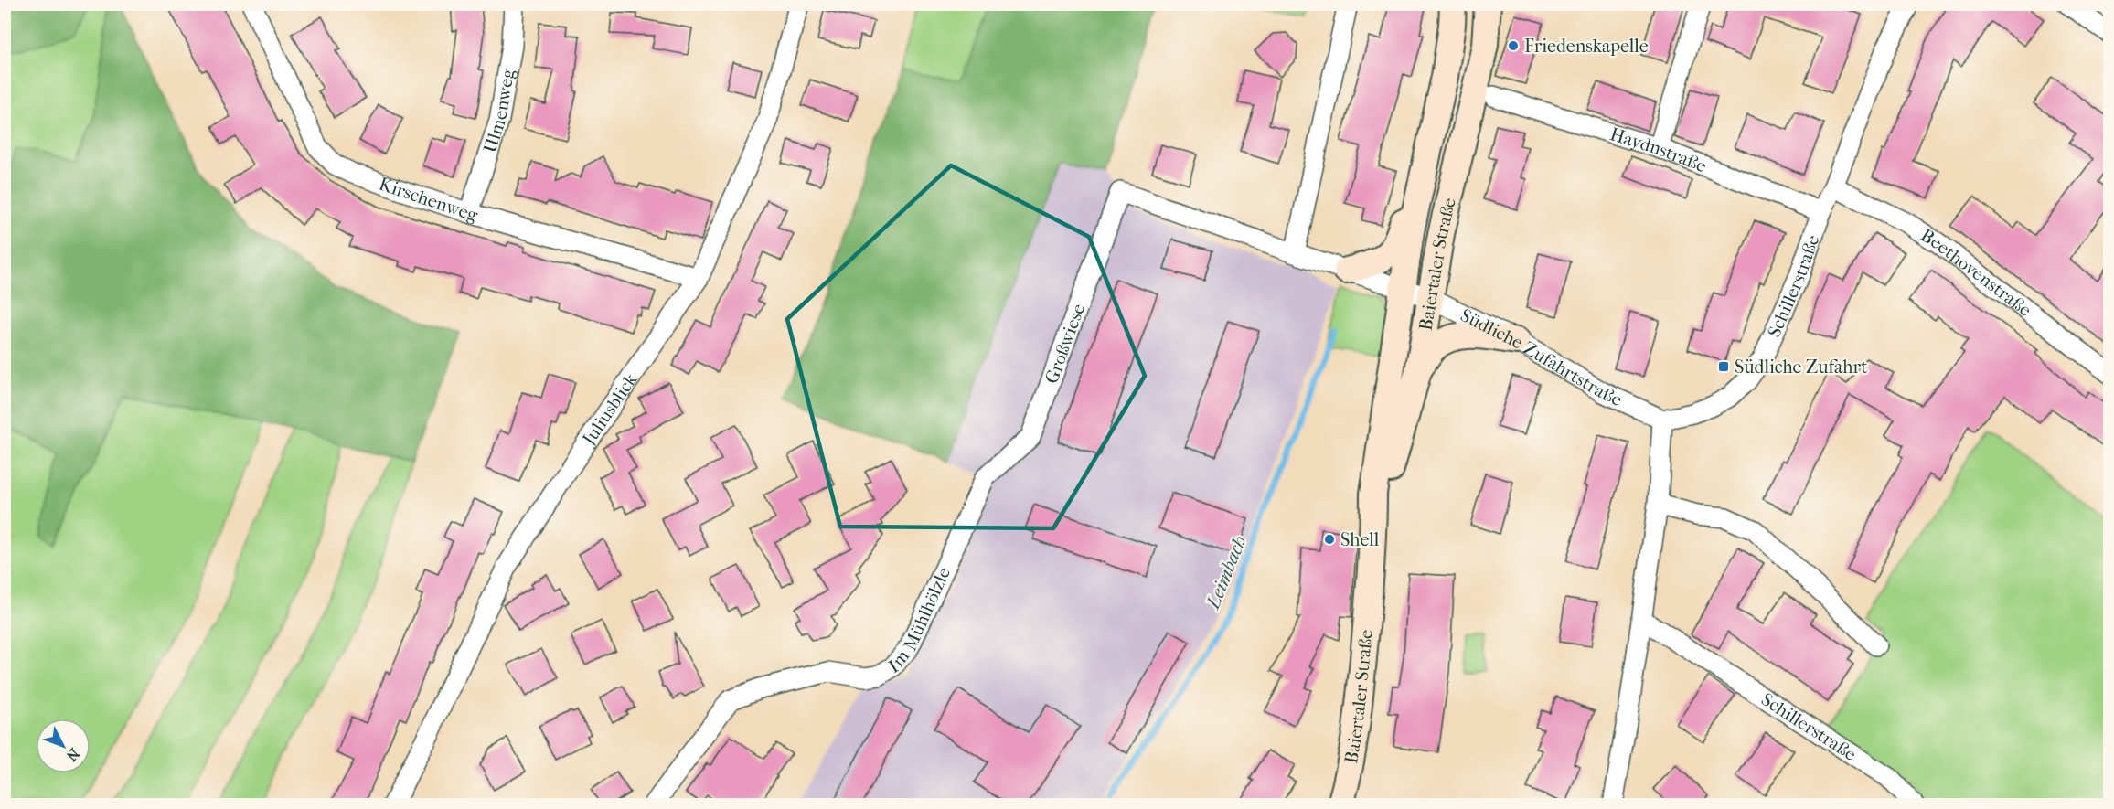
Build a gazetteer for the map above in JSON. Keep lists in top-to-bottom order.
{
  "streets": {
    "main road": ["Baiertaler Straße"],
    "street": [
      "Ulmenweg",
      "Haydnstraße",
      "Kirschenweg",
      "Beethovenstraße",
      "Schillerstraße",
      "Großwiese",
      "Südliche Zufahrtstraße",
      "Juliusblick",
      "Im Mühlhölzle"
    ]
  },
  "crossings": [
    ["Ulmenweg", "Kirschenweg"],
    ["Haydnstraße", "Schillerstraße"],
    ["Kirschenweg", "Juliusblick"],
    ["Baiertaler Straße", "Südliche Zufahrtstraße"],
    ["Beethovenstraße", "Schillerstraße"],
    ["Schillerstraße", "Südliche Zufahrtstraße"],
    ["Großwiese", "Südliche Zufahrtstraße"],
    ["Großwiese", "Im Mühlhölzle"]
  ],
  "water": ["Leimbach"],
  "places": {
    "other": ["Friedenskapelle", "Shell"],
    "transit": ["Südliche Zufahrt"]
  },
  "north": "bottom right"
}
